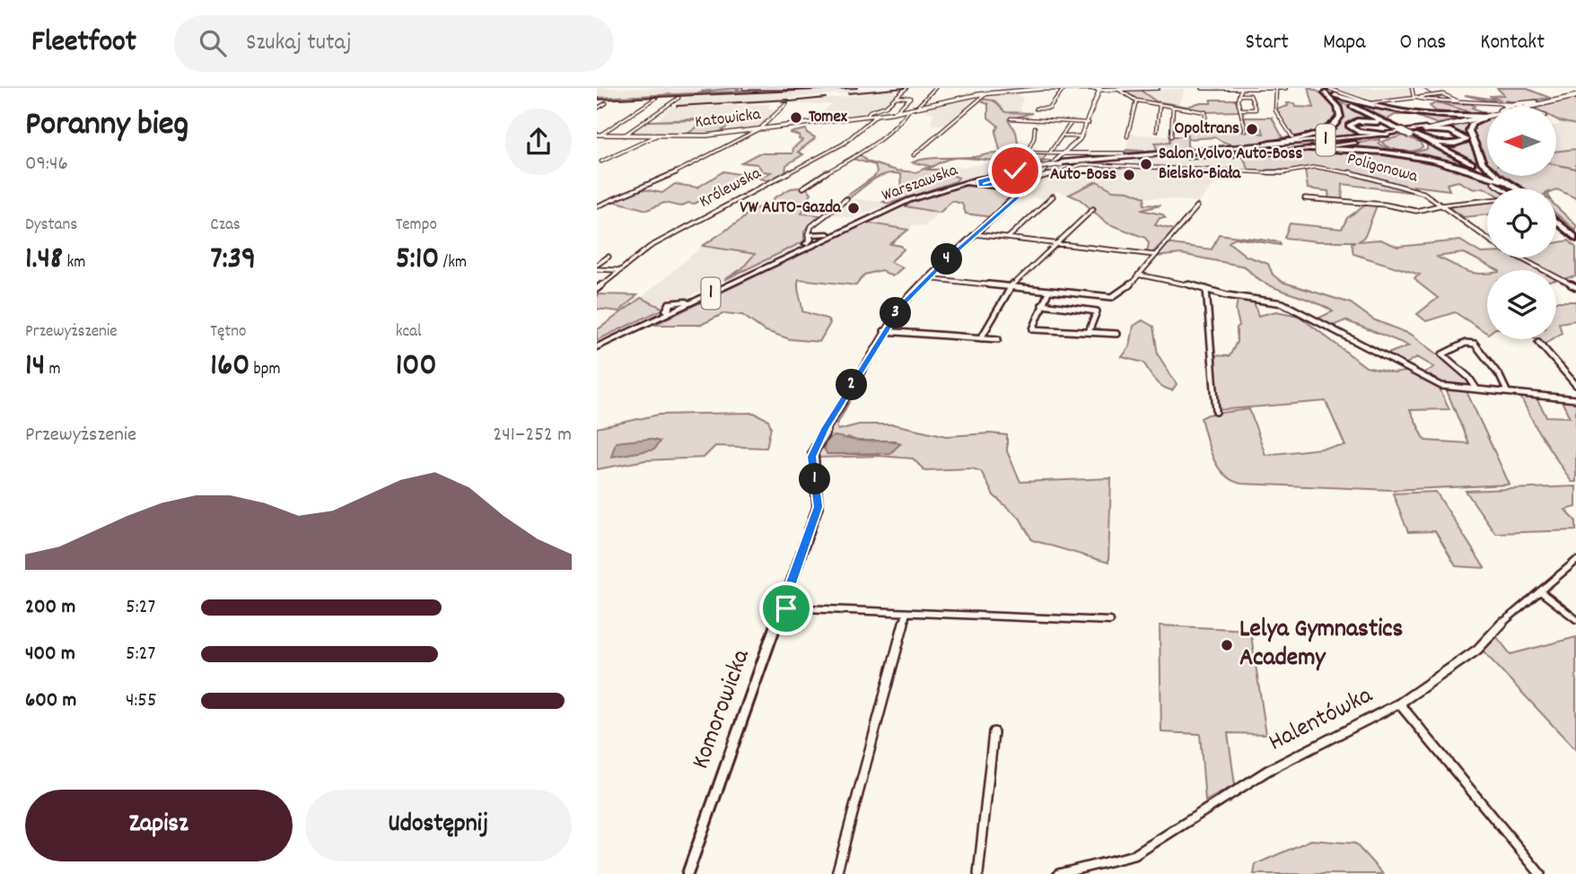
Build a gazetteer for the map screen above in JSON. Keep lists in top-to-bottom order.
{
  "streets": {
    "main road": ["1", "Warszawska"],
    "street": [
      "Katowicka",
      "Poligonowa",
      "Królewska",
      "Komorowicka",
      "Halentówka"
    ]
  },
  "crossings": [
    ["Katowicka", "Królewska"]
  ],
  "places": [
    "Tomex",
    "Opoltrans",
    "Salon Volvo Auto-Boss Bielsko-Biała",
    "Auto-Boss",
    "VW AUTO-Gazda",
    "Lelya Gymnastics Academy"
  ],
  "north": "left",
  "page": {
    "header": "Fleetfoot",
    "search": "Szukaj tutaj",
    "nav": [
      "Start",
      "Mapa",
      "O nas",
      "Kontakt"
    ],
    "heading": ["Poranny bieg", "09:46"],
    "stats": [
      ["Dystans", "1.48 km"],
      ["Czas", "7:39"],
      ["Tempo", "5:10 /km"],
      ["Przewyższenie", "14 m"],
      ["Tętno", "160 bpm"],
      ["kcal", "100"]
    ],
    "pins": [
      "4",
      "3",
      "2",
      "1"
    ],
    "chart": ["Przewyższenie", "241–252 m"],
    "list": [
      {
        "name": "200 m",
        "note": "5:27"
      },
      {
        "name": "400 m",
        "note": "5:27"
      },
      {
        "name": "600 m",
        "note": "4:55"
      }
    ],
    "buttons": ["Zapisz", "Udostępnij"]
  }
}
